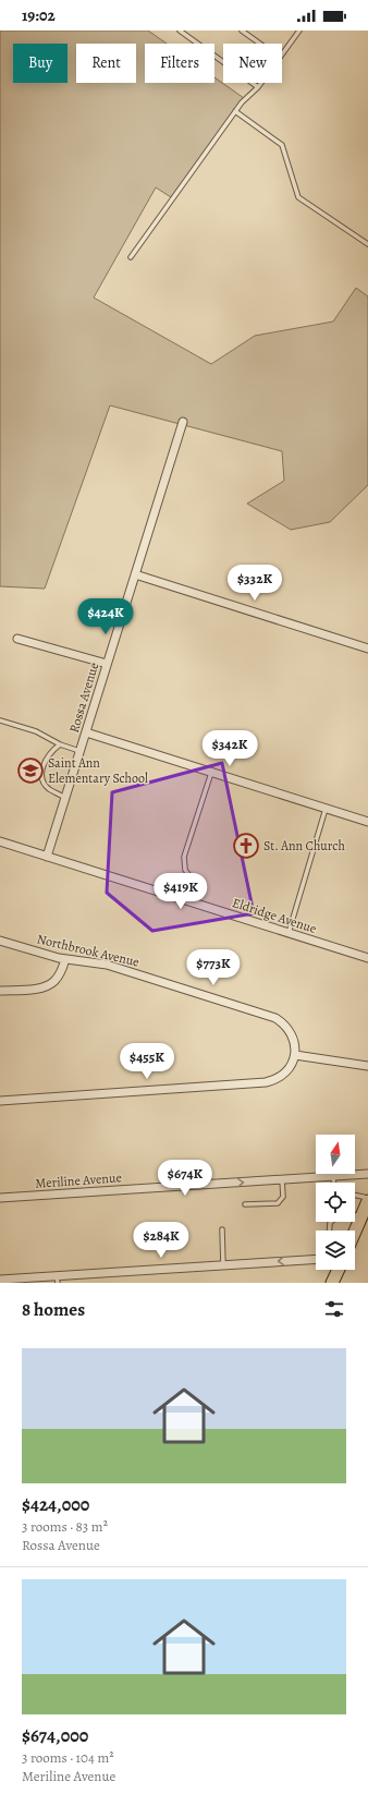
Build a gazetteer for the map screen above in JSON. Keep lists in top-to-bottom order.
{
  "streets": {
    "street": [
      "Rossa Avenue",
      "Eldridge Avenue",
      "Northbrook Avenue",
      "Meriline Avenue"
    ]
  },
  "crossings": [
    ["Rossa Avenue", "Eldridge Avenue"]
  ],
  "one_way": ["Meriline Avenue"],
  "places": {
    "school or university": ["Saint Ann Elementary School"],
    "church": ["St. Ann Church"]
  },
  "north": "top",
  "page": {
    "status": "19:02",
    "chip": [
      "Buy",
      "Rent",
      "Filters",
      "New"
    ],
    "price": [
      "$332K",
      "$424K",
      "$342K",
      "$419K",
      "$773K",
      "$455K",
      "$674K",
      "$284K"
    ],
    "heading": "8 homes",
    "list": [
      {
        "name": "$424,000",
        "note": "3 rooms · 83 m² · Rossa Avenue"
      },
      {
        "name": "$674,000",
        "note": "3 rooms · 104 m² · Meriline Avenue"
      }
    ]
  }
}
